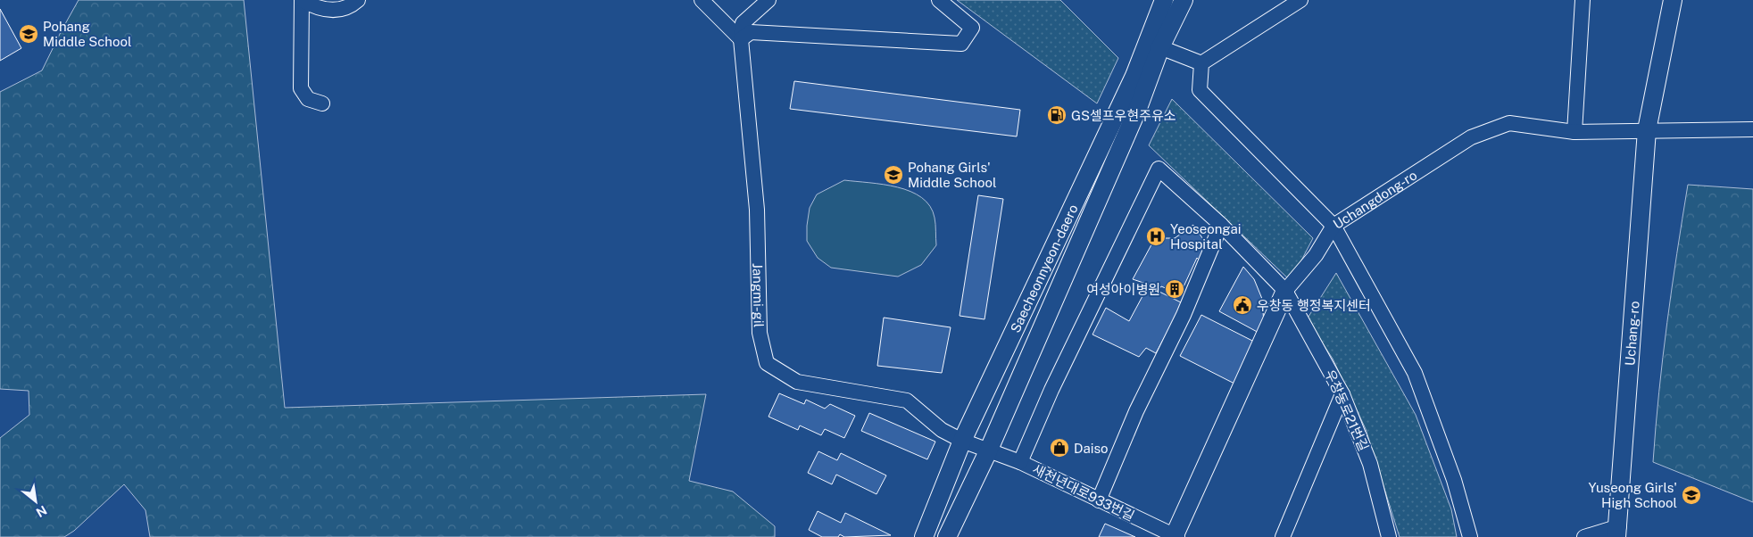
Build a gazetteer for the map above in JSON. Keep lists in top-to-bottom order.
{
  "streets": {
    "main road": ["Uchangdong-ro", "Saecheonnyeon-daero", "Uchang-ro"],
    "street": ["Jangmi-gil", "우창동로21번길", "새천년대로933번길"]
  },
  "crossings": [
    ["Uchangdong-ro", "Uchang-ro"],
    ["Uchangdong-ro", "우창동로21번길"],
    ["Uchangdong-ro", "새천년대로933번길"],
    ["Saecheonnyeon-daero", "Jangmi-gil"],
    ["Saecheonnyeon-daero", "새천년대로933번길"],
    ["Jangmi-gil", "새천년대로933번길"],
    ["우창동로21번길", "새천년대로933번길"]
  ],
  "places": {
    "school or university": ["Pohang Middle School", "Pohang Girls' Middle School", "Yuseong Girls' High School"],
    "fuel station": ["GS셀프우현주유소"],
    "hospital": ["Yeoseongai Hospital"],
    "building": ["여성아이병원"],
    "public building": ["우창동 행정복지센터"],
    "shop": ["Daiso"]
  },
  "north": "bottom right"
}
